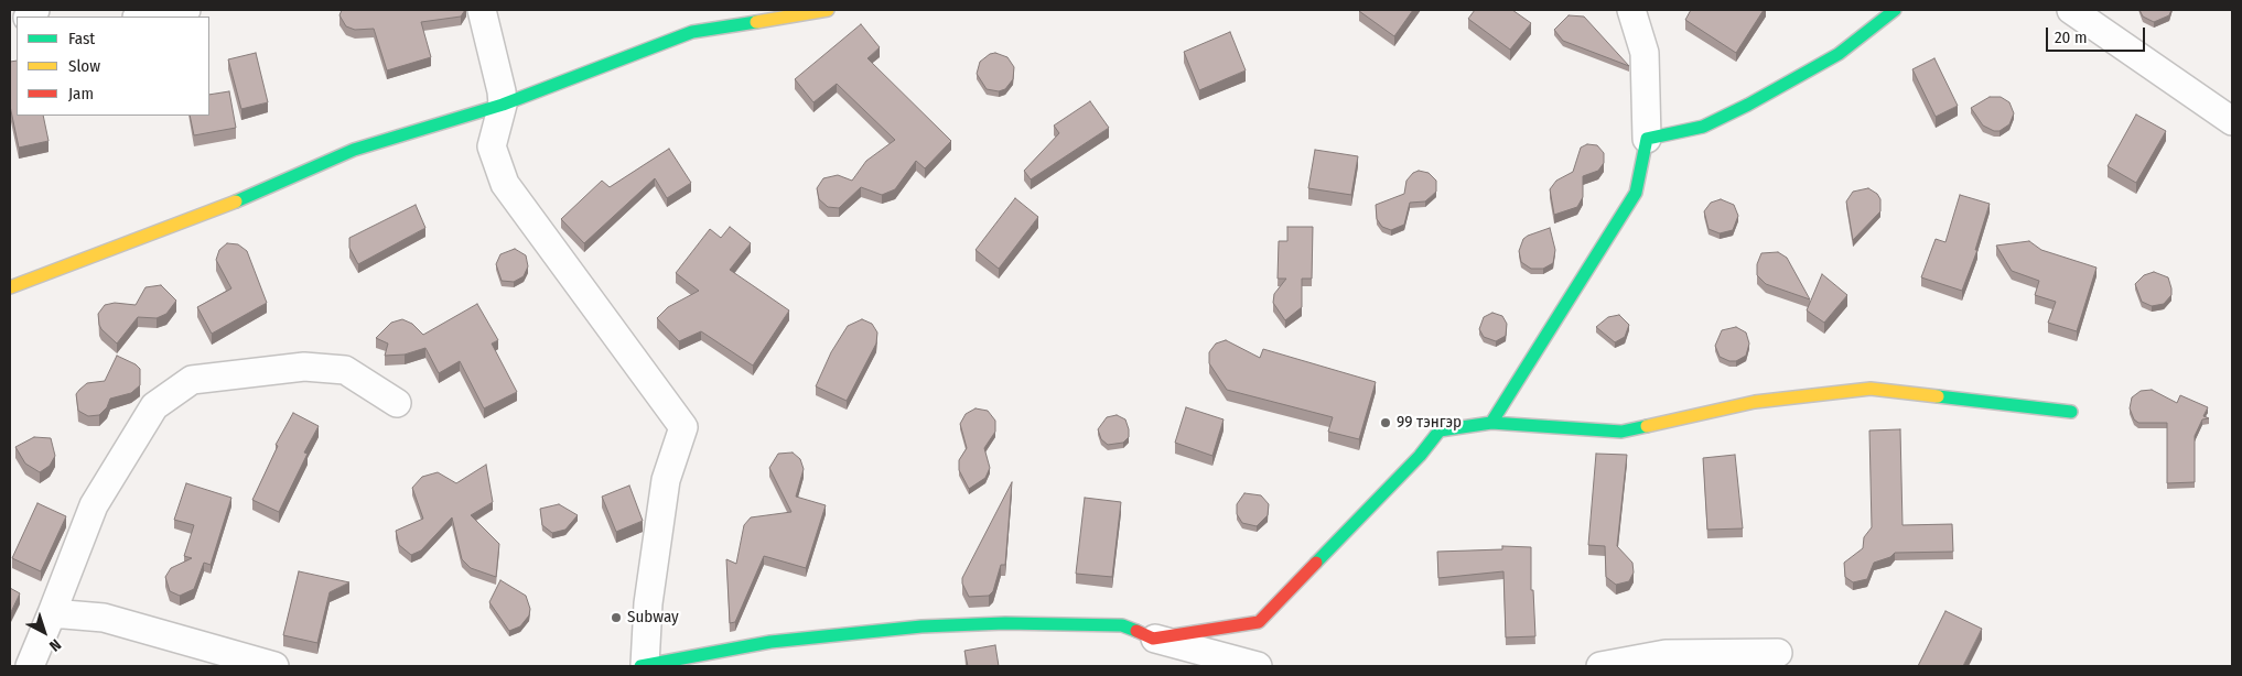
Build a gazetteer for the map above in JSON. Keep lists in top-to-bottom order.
{
  "places": ["99 тэнгэр", "Subway"],
  "legend": ["Fast", "Slow", "Jam"],
  "scale_bar": "20 m",
  "north": "bottom right"
}
